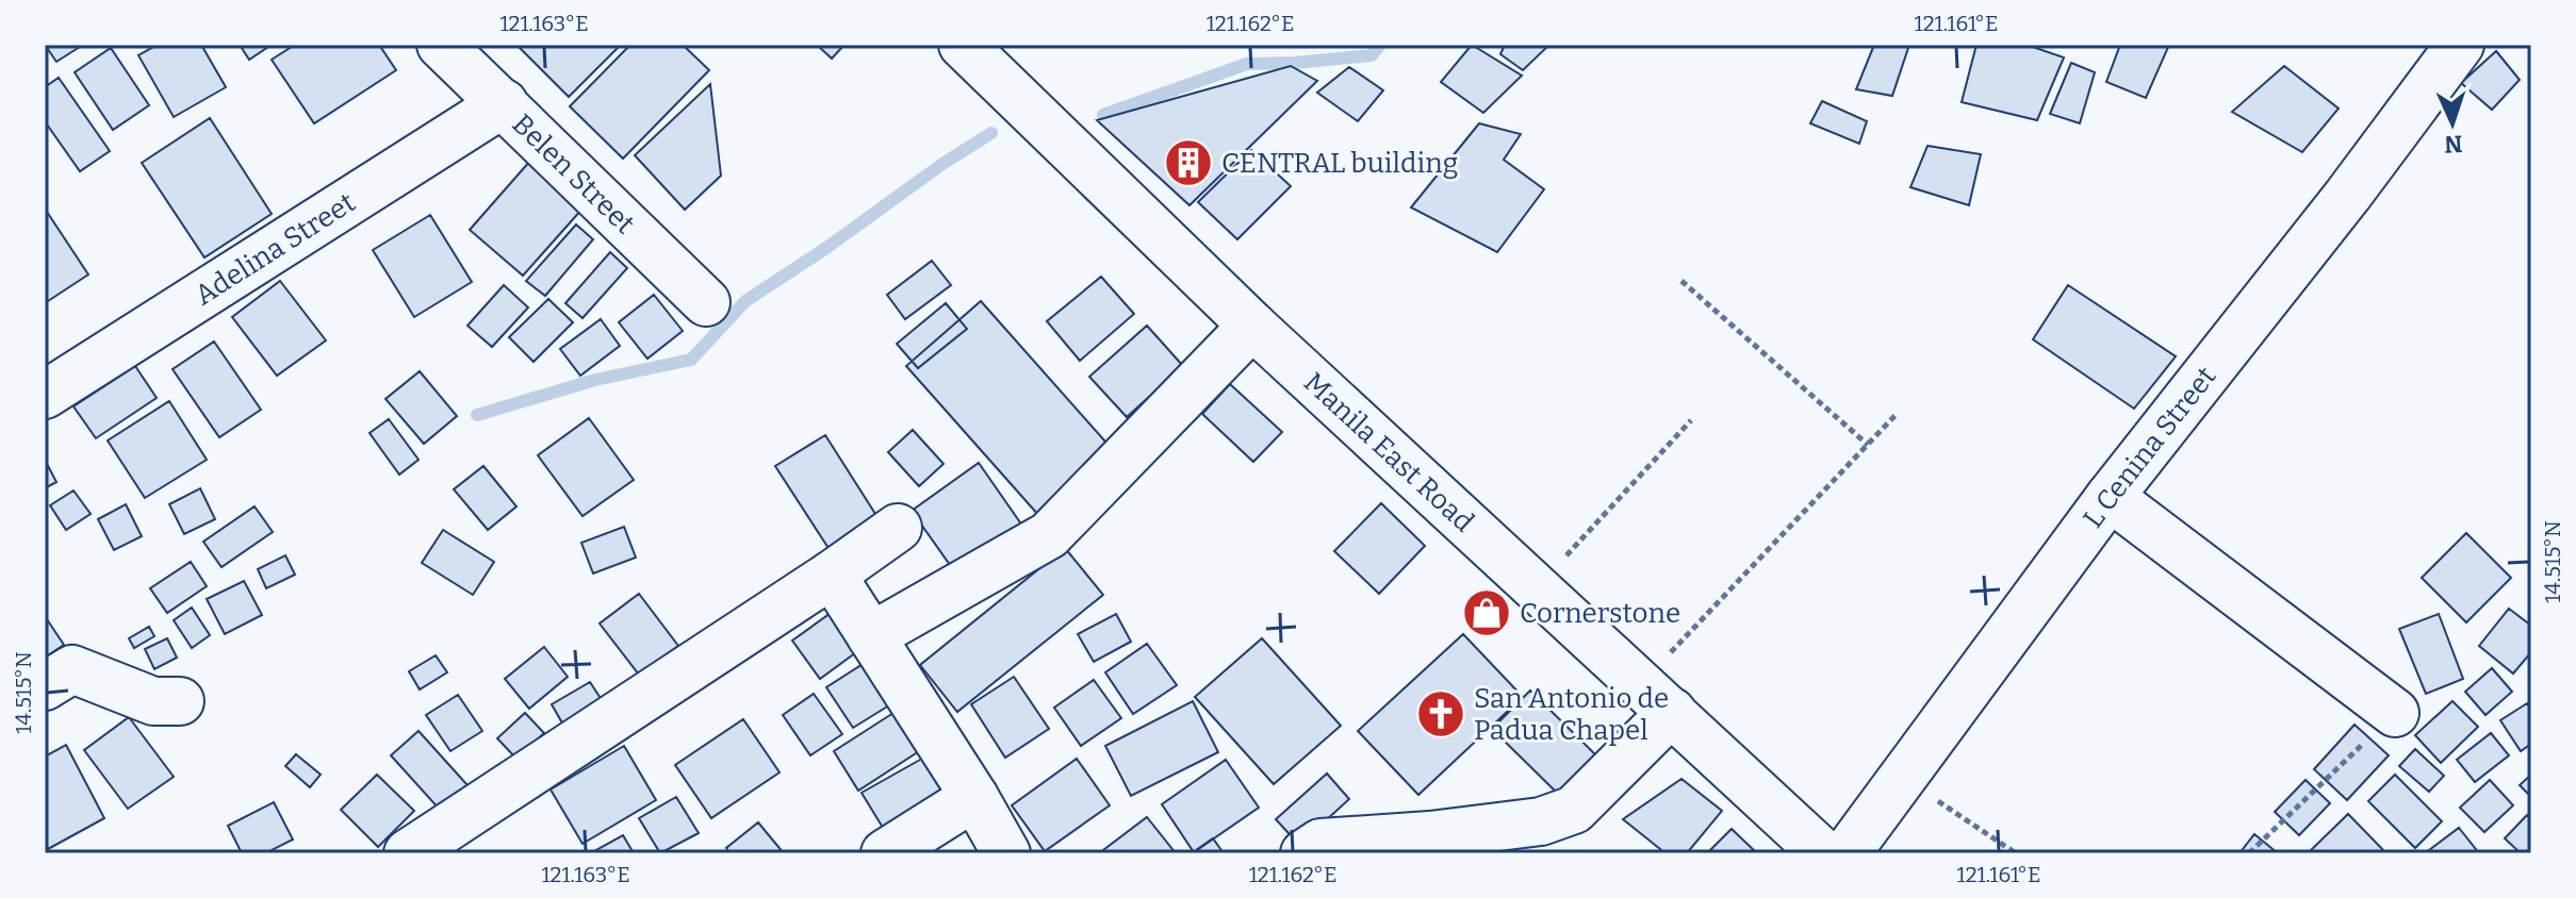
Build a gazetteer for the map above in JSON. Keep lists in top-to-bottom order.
{
  "streets": {
    "street": [
      "Belen Street",
      "Adelina Street",
      "L Cenina Street",
      "Manila East Road"
    ]
  },
  "crossings": [
    ["Belen Street", "Adelina Street"]
  ],
  "places": {
    "building": ["CENTRAL building"],
    "shop": ["Cornerstone"],
    "church": ["San Antonio de Padua Chapel"]
  },
  "north": "bottom",
  "coordinates": [
    "121.163°E",
    "121.162°E",
    "121.161°E",
    "14.515°N"
  ]
}
